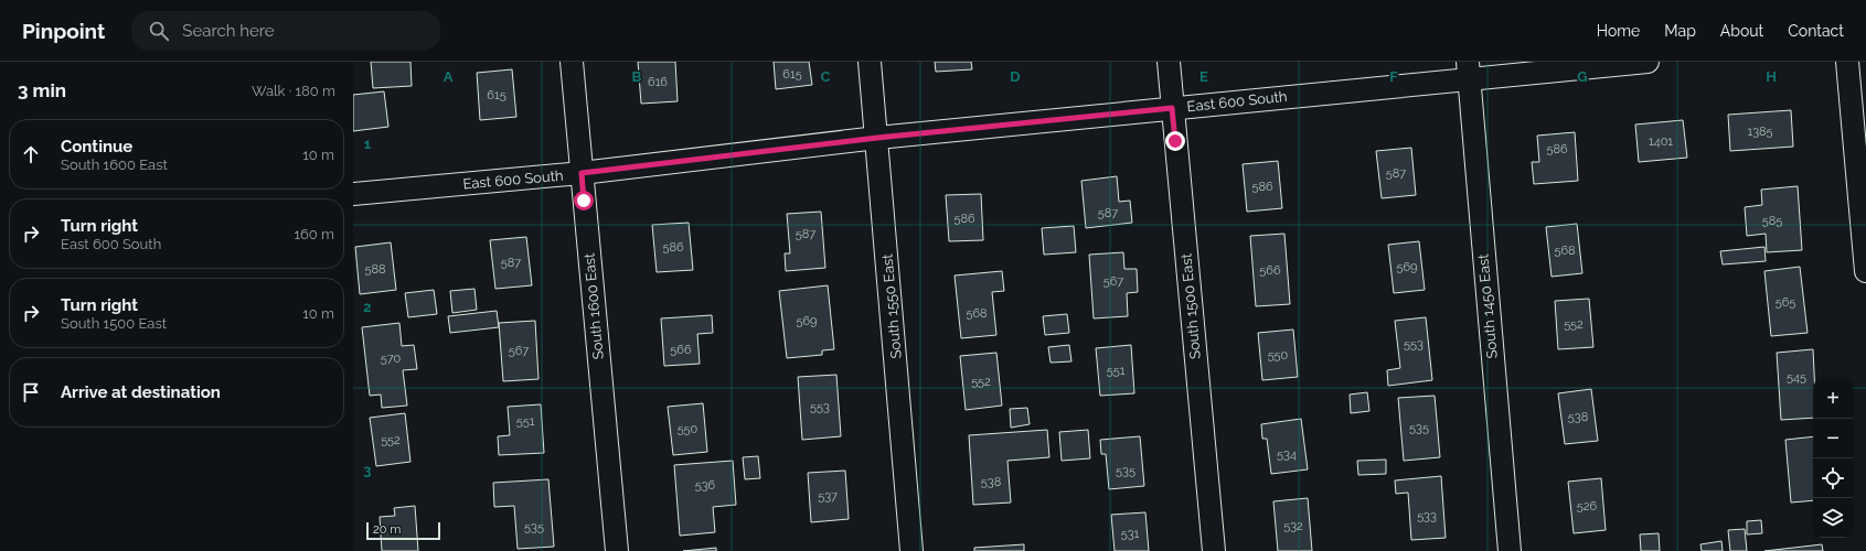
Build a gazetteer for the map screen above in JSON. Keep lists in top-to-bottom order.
{
  "streets": {
    "street": [
      "East 600 South",
      "South 1600 East",
      "South 1550 East",
      "South 1500 East",
      "South 1450 East"
    ]
  },
  "crossings": [
    ["East 600 South", "South 1600 East"],
    ["East 600 South", "South 1550 East"],
    ["East 600 South", "South 1500 East"],
    ["East 600 South", "South 1450 East"]
  ],
  "house_numbers": [
    "615",
    "616",
    "615",
    "1385",
    "1401",
    "586",
    "587",
    "586",
    "587",
    "586",
    "585",
    "587",
    "586",
    "568",
    "587",
    "569",
    "588",
    "566",
    "567",
    "565",
    "568",
    "569",
    "552",
    "553",
    "566",
    "567",
    "550",
    "570",
    "551",
    "545",
    "552",
    "553",
    "538",
    "551",
    "535",
    "550",
    "552",
    "534",
    "535",
    "538",
    "536",
    "537",
    "526",
    "533",
    "532",
    "535",
    "531"
  ],
  "scale_bar": "20 m",
  "page": {
    "header": "Pinpoint",
    "search": "Search here",
    "nav": [
      "Home",
      "Map",
      "About",
      "Contact"
    ],
    "heading": ["3 min", "Walk · 180 m"],
    "list": [
      ["Continue", "South 1600 East", "10 m"],
      ["Turn right", "East 600 South", "160 m"],
      ["Turn right", "South 1500 East", "10 m"],
      "Arrive at destination"
    ],
    "map_buttons": ["+", "−"],
    "scale": "20 m"
  },
  "grid": {
    "columns": [
      "A",
      "B",
      "C",
      "D",
      "E",
      "F",
      "G",
      "H"
    ],
    "rows": ["1", "2", "3"]
  }
}
